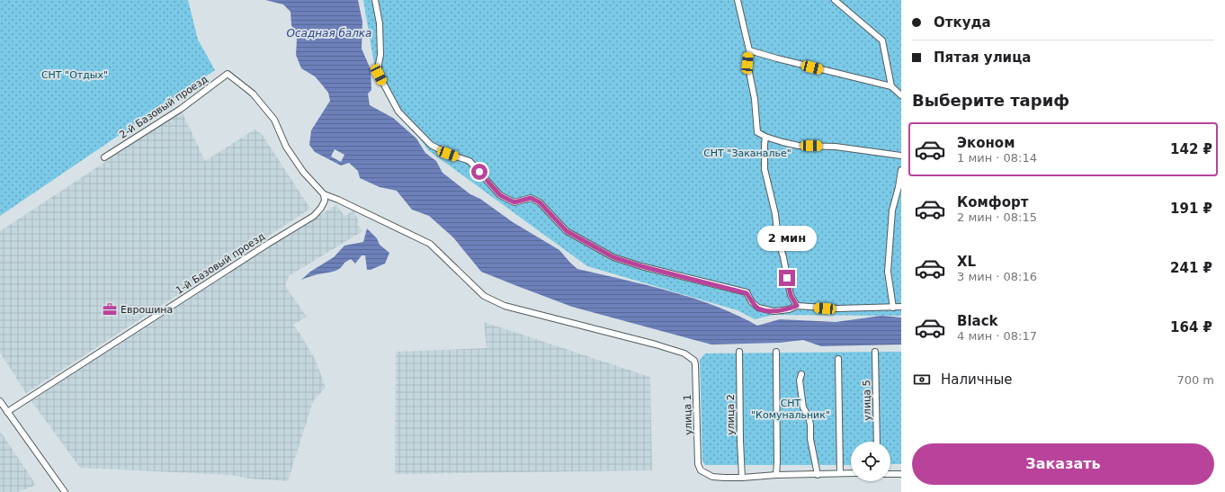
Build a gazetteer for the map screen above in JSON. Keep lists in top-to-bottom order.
{
  "streets": {
    "street": [
      "2-й Базовый проезд",
      "1-й Базовый проезд",
      "улица 5",
      "улица 1",
      "улица 2"
    ]
  },
  "crossings": [
    ["2-й Базовый проезд", "1-й Базовый проезд"],
    ["2-й Базовый проезд", "улица 1"],
    ["1-й Базовый проезд", "улица 1"],
    ["улица 1", "улица 2"]
  ],
  "water": ["Осадная балка"],
  "parks": ["СНТ \"Отдых\"", "СНТ \"Заканалье\"", "СНТ \"Комунальник\""],
  "places": {
    "office": ["Еврошина"]
  },
  "page": {
    "banner": ["Откуда", "Пятая улица"],
    "heading": "Выберите тариф",
    "list": [
      {
        "name": "Эконом",
        "note": "1 мин · 08:14",
        "value": "142 ₽"
      },
      {
        "name": "Комфорт",
        "note": "2 мин · 08:15",
        "value": "191 ₽"
      },
      {
        "name": "XL",
        "note": "3 мин · 08:16",
        "value": "241 ₽"
      },
      {
        "name": "Black",
        "note": "4 мин · 08:17",
        "value": "164 ₽"
      }
    ],
    "bubble": "2 мин",
    "pay": ["Наличные", "700 m"],
    "buttons": "Заказать"
  }
}
